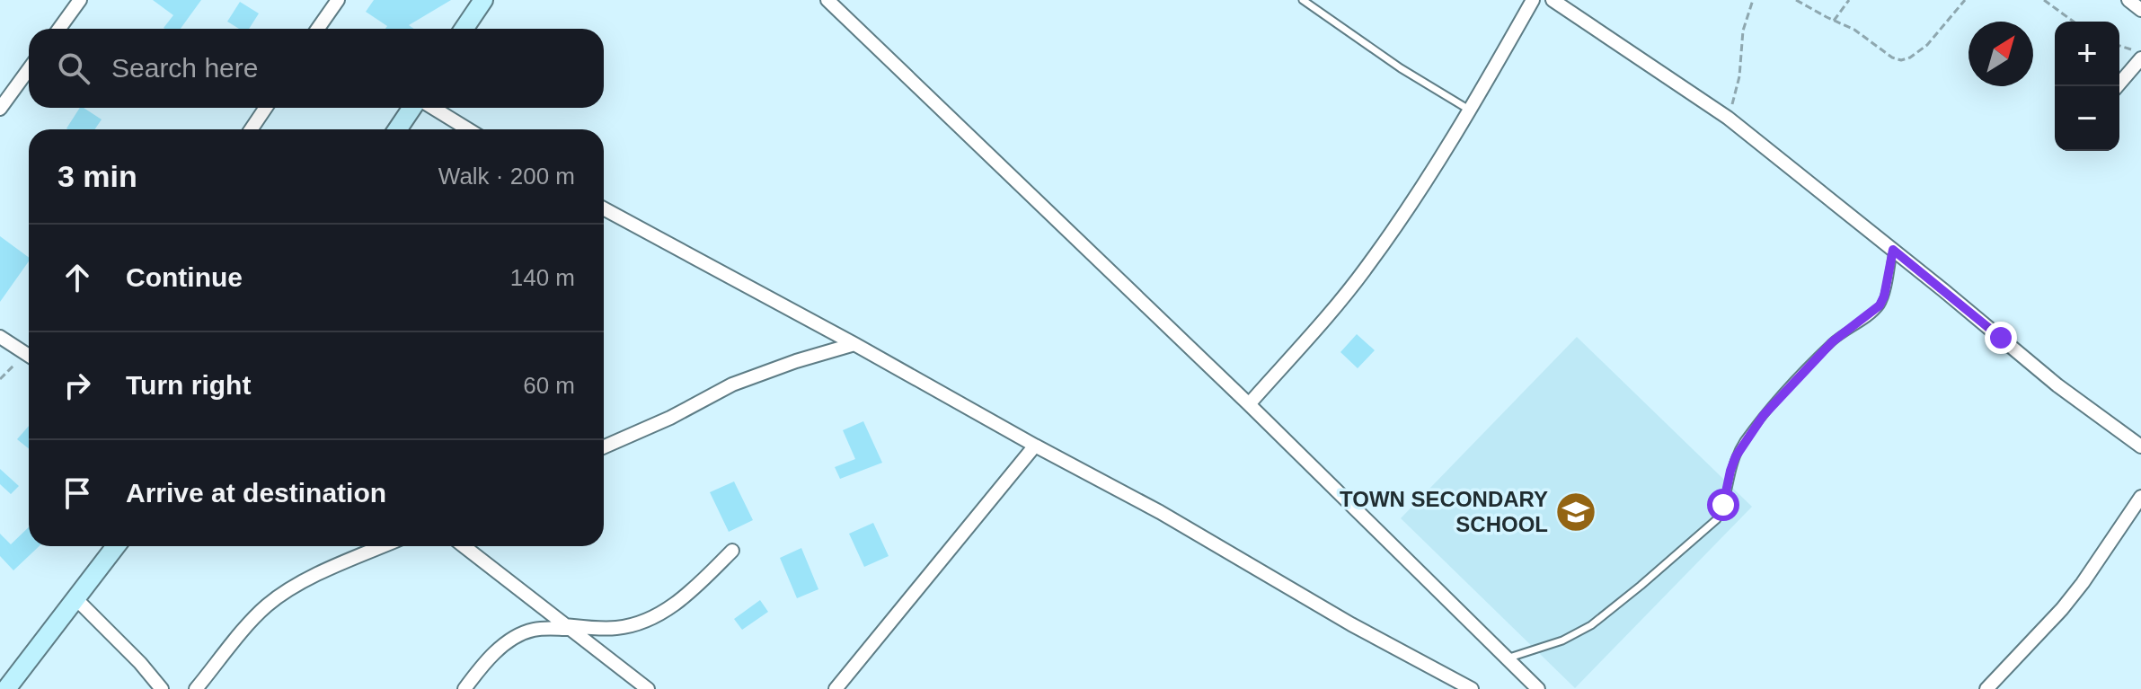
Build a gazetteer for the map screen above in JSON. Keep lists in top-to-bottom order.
{
  "places": {
    "school or university": ["TOWN SECONDARY SCHOOL"]
  },
  "north": "top right",
  "page": {
    "map_buttons": ["+", "−"],
    "search": "Search here",
    "heading": ["3 min", "Walk · 200 m"],
    "list": [
      ["Continue", "140 m"],
      ["Turn right", "60 m"],
      "Arrive at destination"
    ]
  }
}
